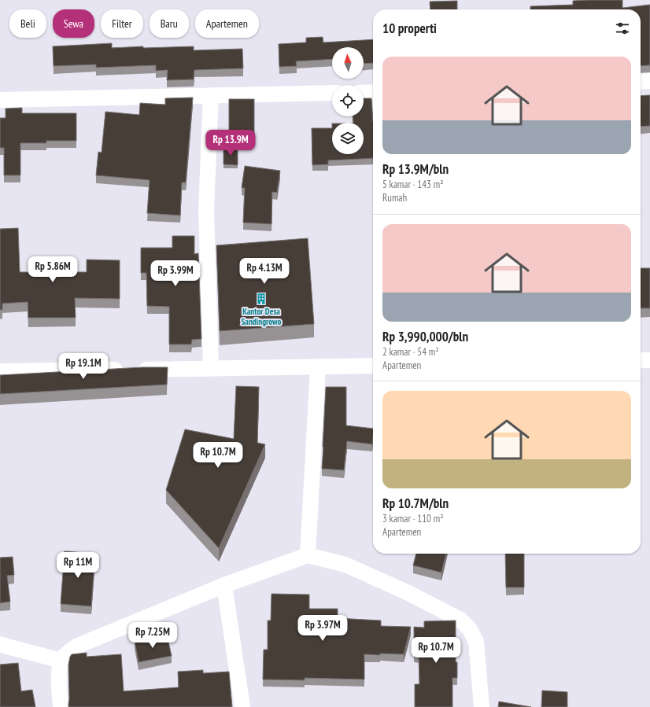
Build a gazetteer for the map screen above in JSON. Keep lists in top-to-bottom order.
{
  "places": {
    "building": ["Kantor Desa Sandingrowo"]
  },
  "north": "top",
  "page": {
    "chip": [
      "Beli",
      "Sewa",
      "Filter",
      "Baru",
      "Apartemen"
    ],
    "heading": "10 properti",
    "list": [
      {
        "name": "Rp 13.9M/bln",
        "note": "5 kamar · 143 m² · Rumah"
      },
      {
        "name": "Rp 3,990,000/bln",
        "note": "2 kamar · 54 m² · Apartemen"
      },
      {
        "name": "Rp 10.7M/bln",
        "note": "3 kamar · 110 m² · Apartemen"
      }
    ],
    "price": [
      "Rp 13.9M",
      "Rp 5.86M",
      "Rp 4.13M",
      "Rp 3.99M",
      "Rp 19.1M",
      "Rp 10.7M",
      "Rp 11M",
      "Rp 3.97M",
      "Rp 7.25M",
      "Rp 10.7M"
    ]
  }
}
